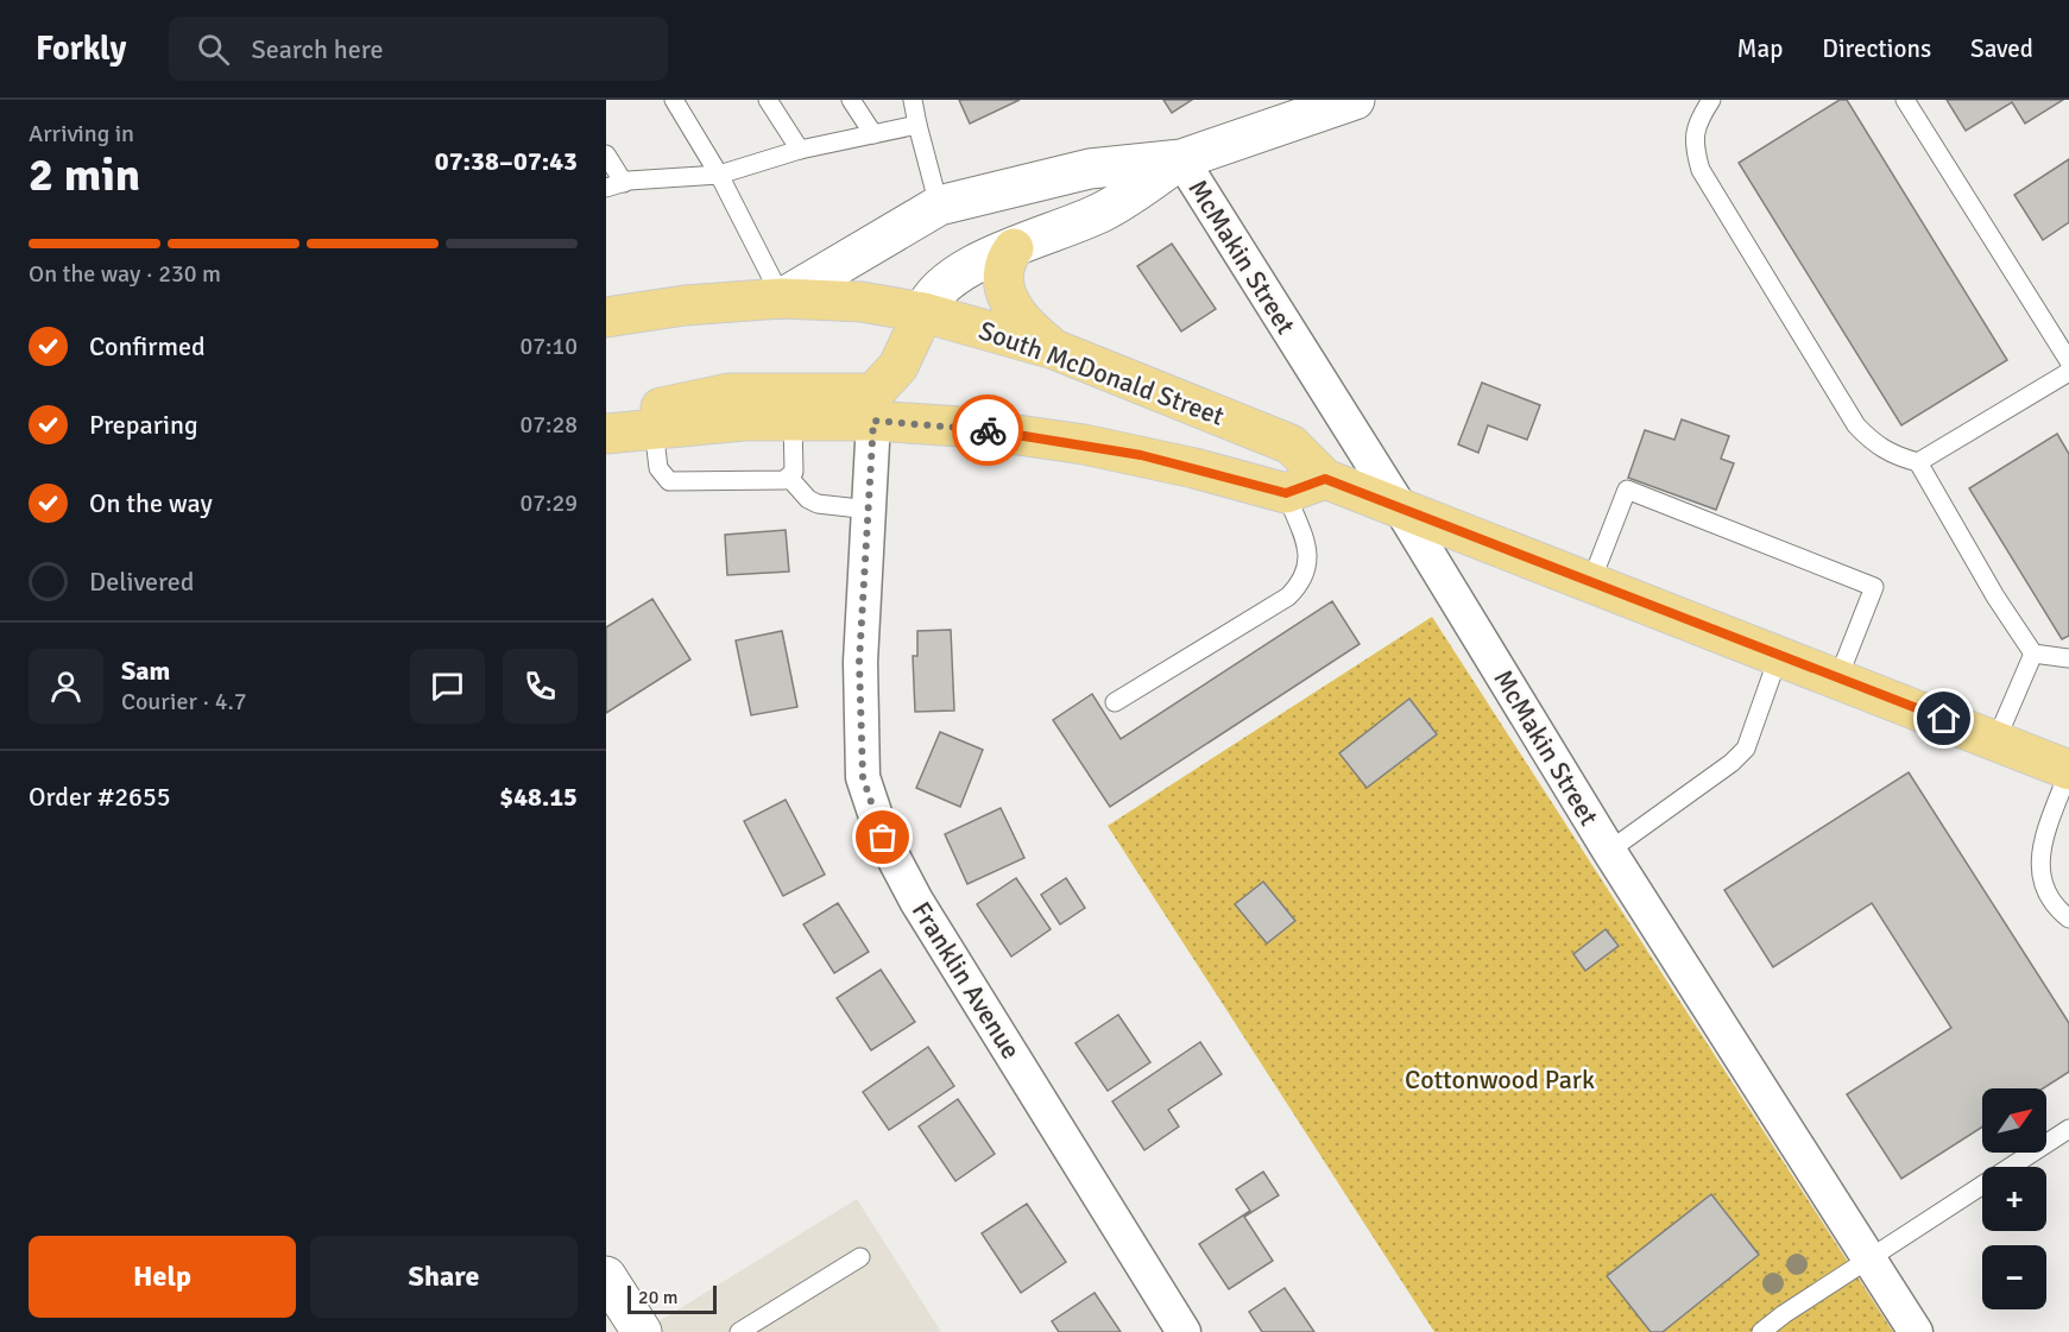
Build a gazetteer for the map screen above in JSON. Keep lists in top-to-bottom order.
{
  "streets": {
    "main road": ["South McDonald Street"],
    "street": ["McMakin Street", "Franklin Avenue"]
  },
  "crossings": [
    ["McMakin Street", "South McDonald Street"]
  ],
  "parks": ["Cottonwood Park"],
  "scale_bar": "20 m",
  "north": "top right",
  "page": {
    "header": "Forkly",
    "search": "Search here",
    "nav": ["Map", "Directions", "Saved"],
    "heading": ["2 min", "Arriving in", "07:38–07:43"],
    "panel": [
      "Sam",
      "Courier · 4.7",
      "Order #2655",
      "$48.15"
    ],
    "bar": "On the way · 230 m",
    "list": [
      ["Confirmed", "07:10"],
      ["Preparing", "07:28"],
      ["On the way", "07:29"],
      "Delivered"
    ],
    "map_buttons": ["+", "−"],
    "buttons": ["Help", "Share"],
    "scale": "20 m"
  }
}
